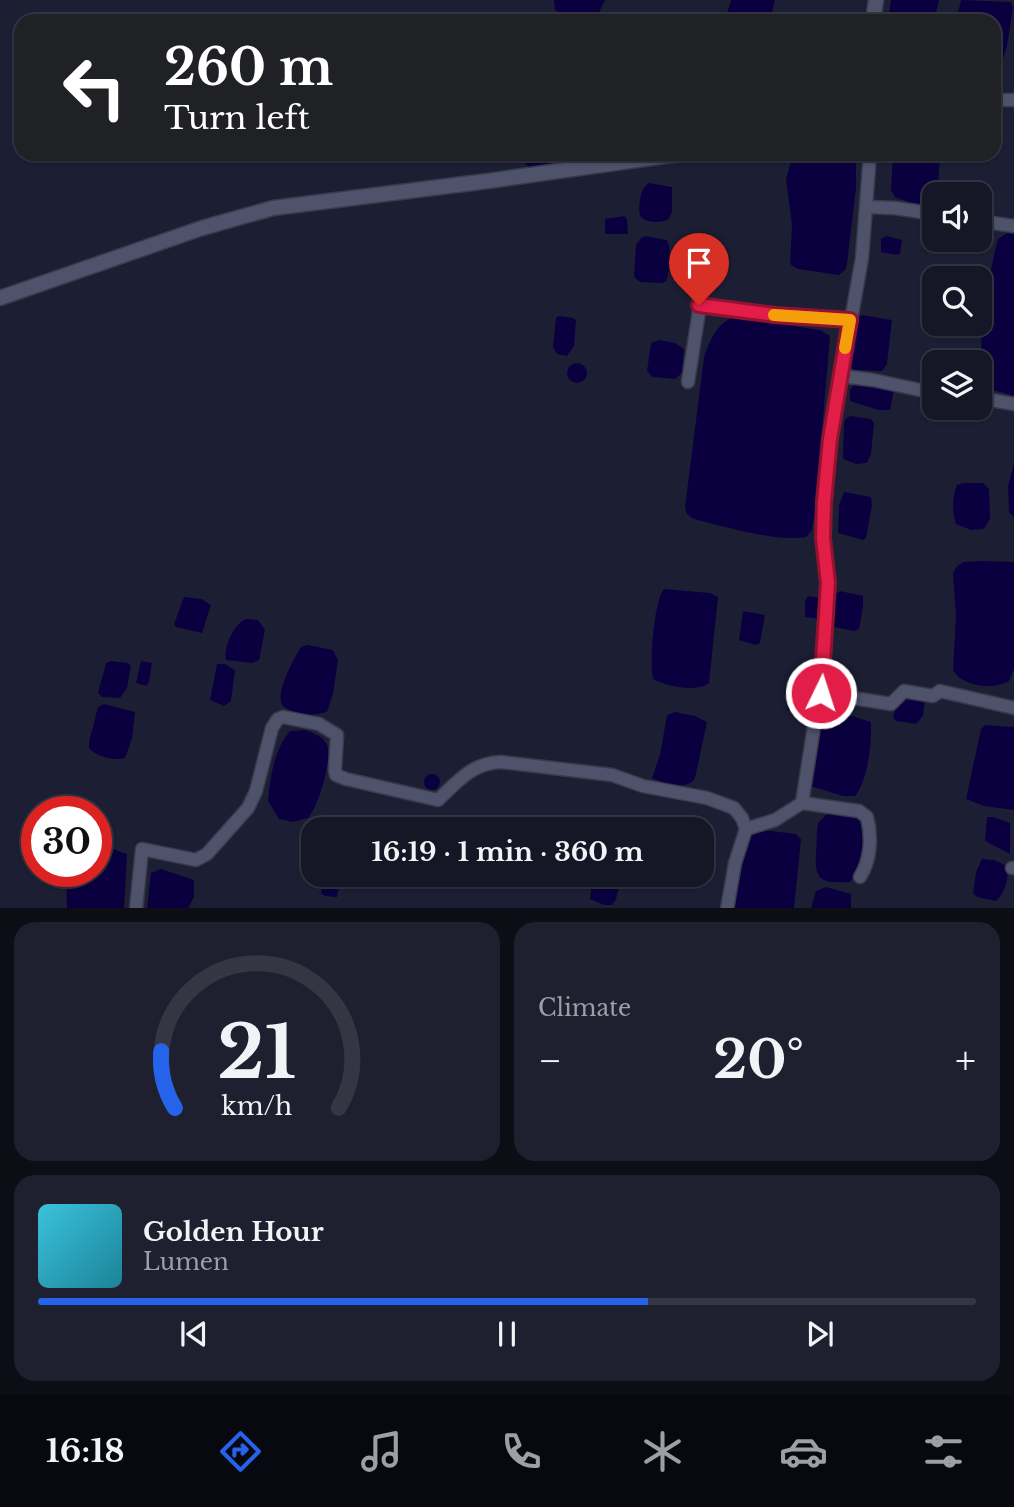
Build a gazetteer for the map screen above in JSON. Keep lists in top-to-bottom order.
{
  "page": {
    "turn": ["260 m", "Turn left"],
    "limit": "30",
    "trip": "16:19 · 1 min · 360 m",
    "tile": "Climate",
    "heat": ["−", "20°", "+"],
    "song": ["Golden Hour", "Lumen"],
    "tabs": "16:18",
    "gauge": ["21", "km/h"]
  }
}
